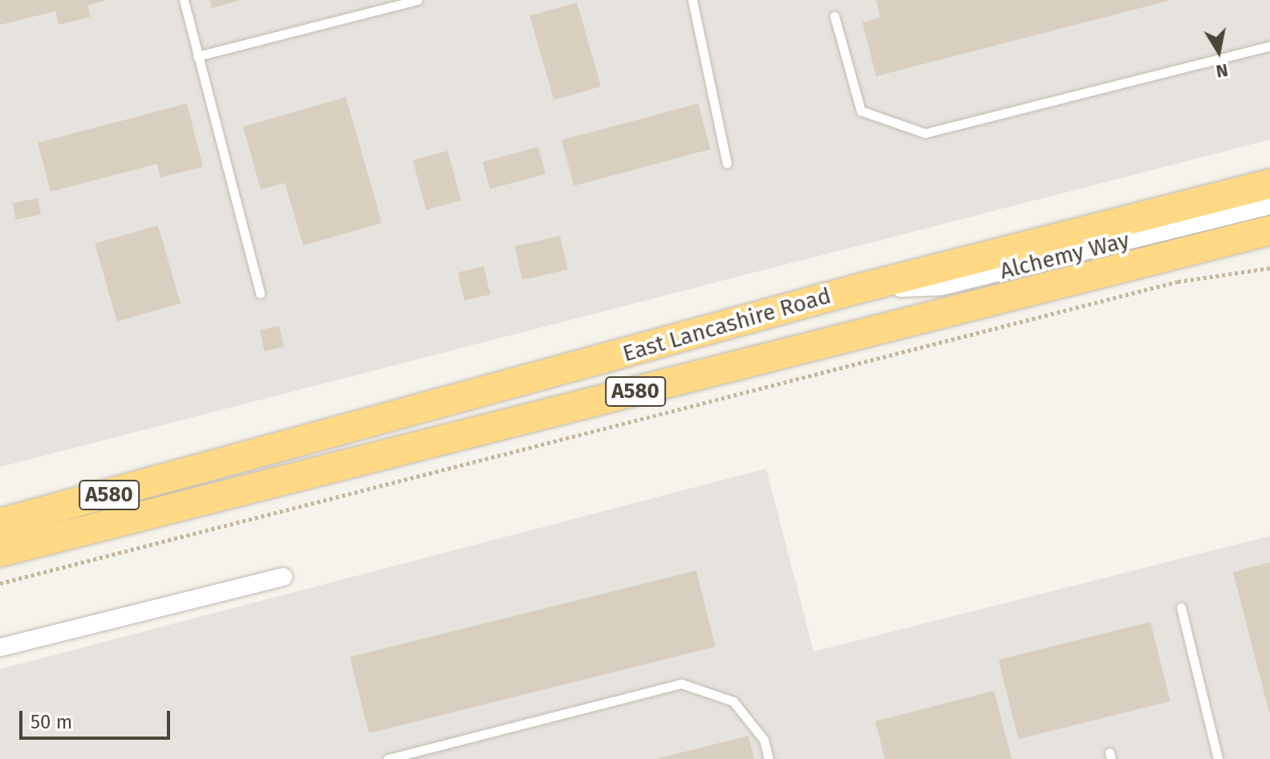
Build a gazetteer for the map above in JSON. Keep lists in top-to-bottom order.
{
  "streets": {
    "highway": ["East Lancashire Road", "A580"],
    "street": ["Alchemy Way"]
  },
  "crossings": [
    ["Alchemy Way", "East Lancashire Road"]
  ],
  "scale_bar": "50 m",
  "north": "bottom"
}
